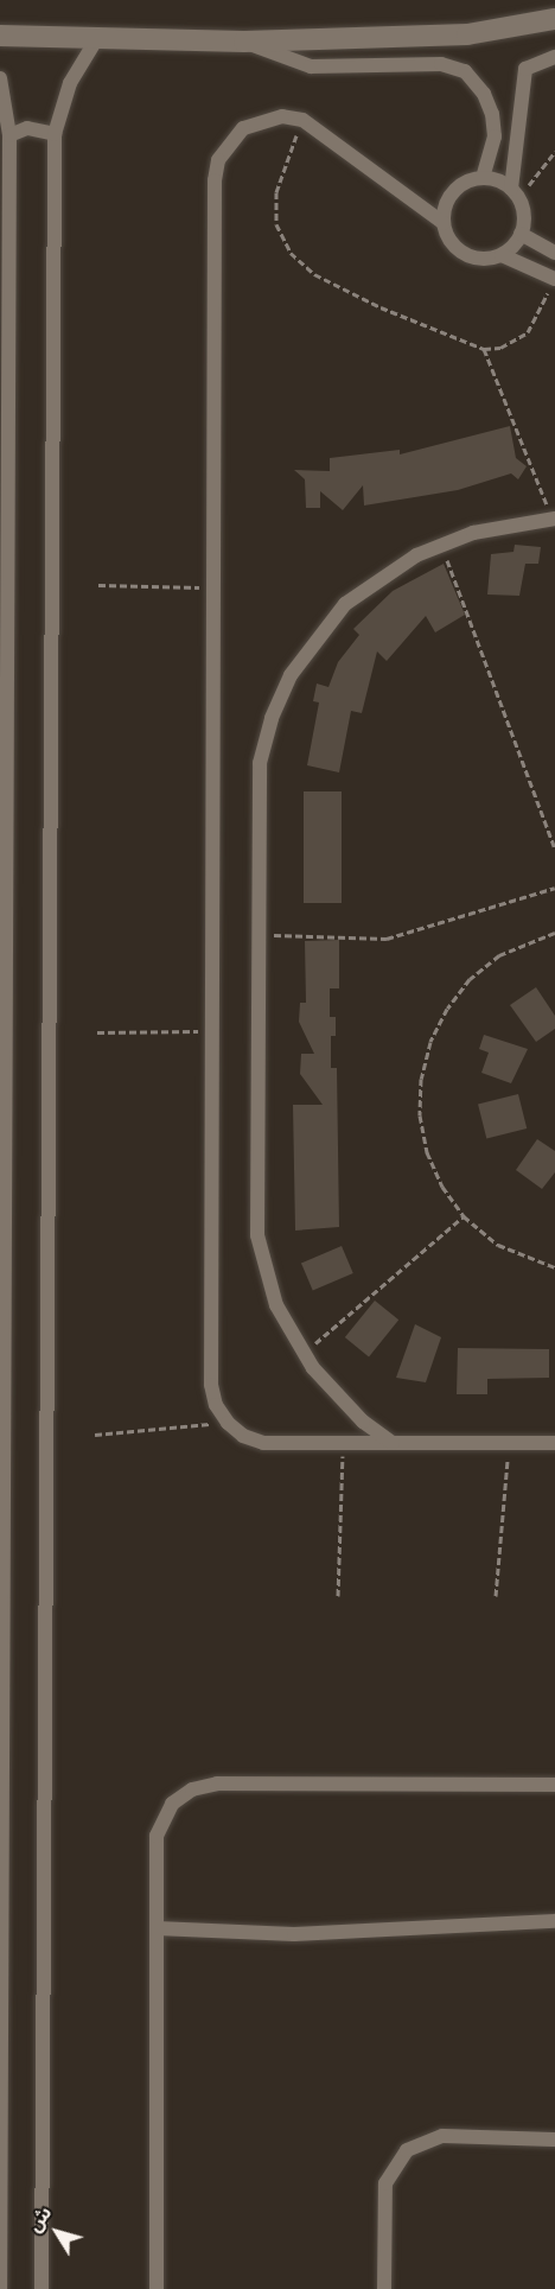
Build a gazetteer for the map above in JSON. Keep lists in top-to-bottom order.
{
  "north": "top left"
}
